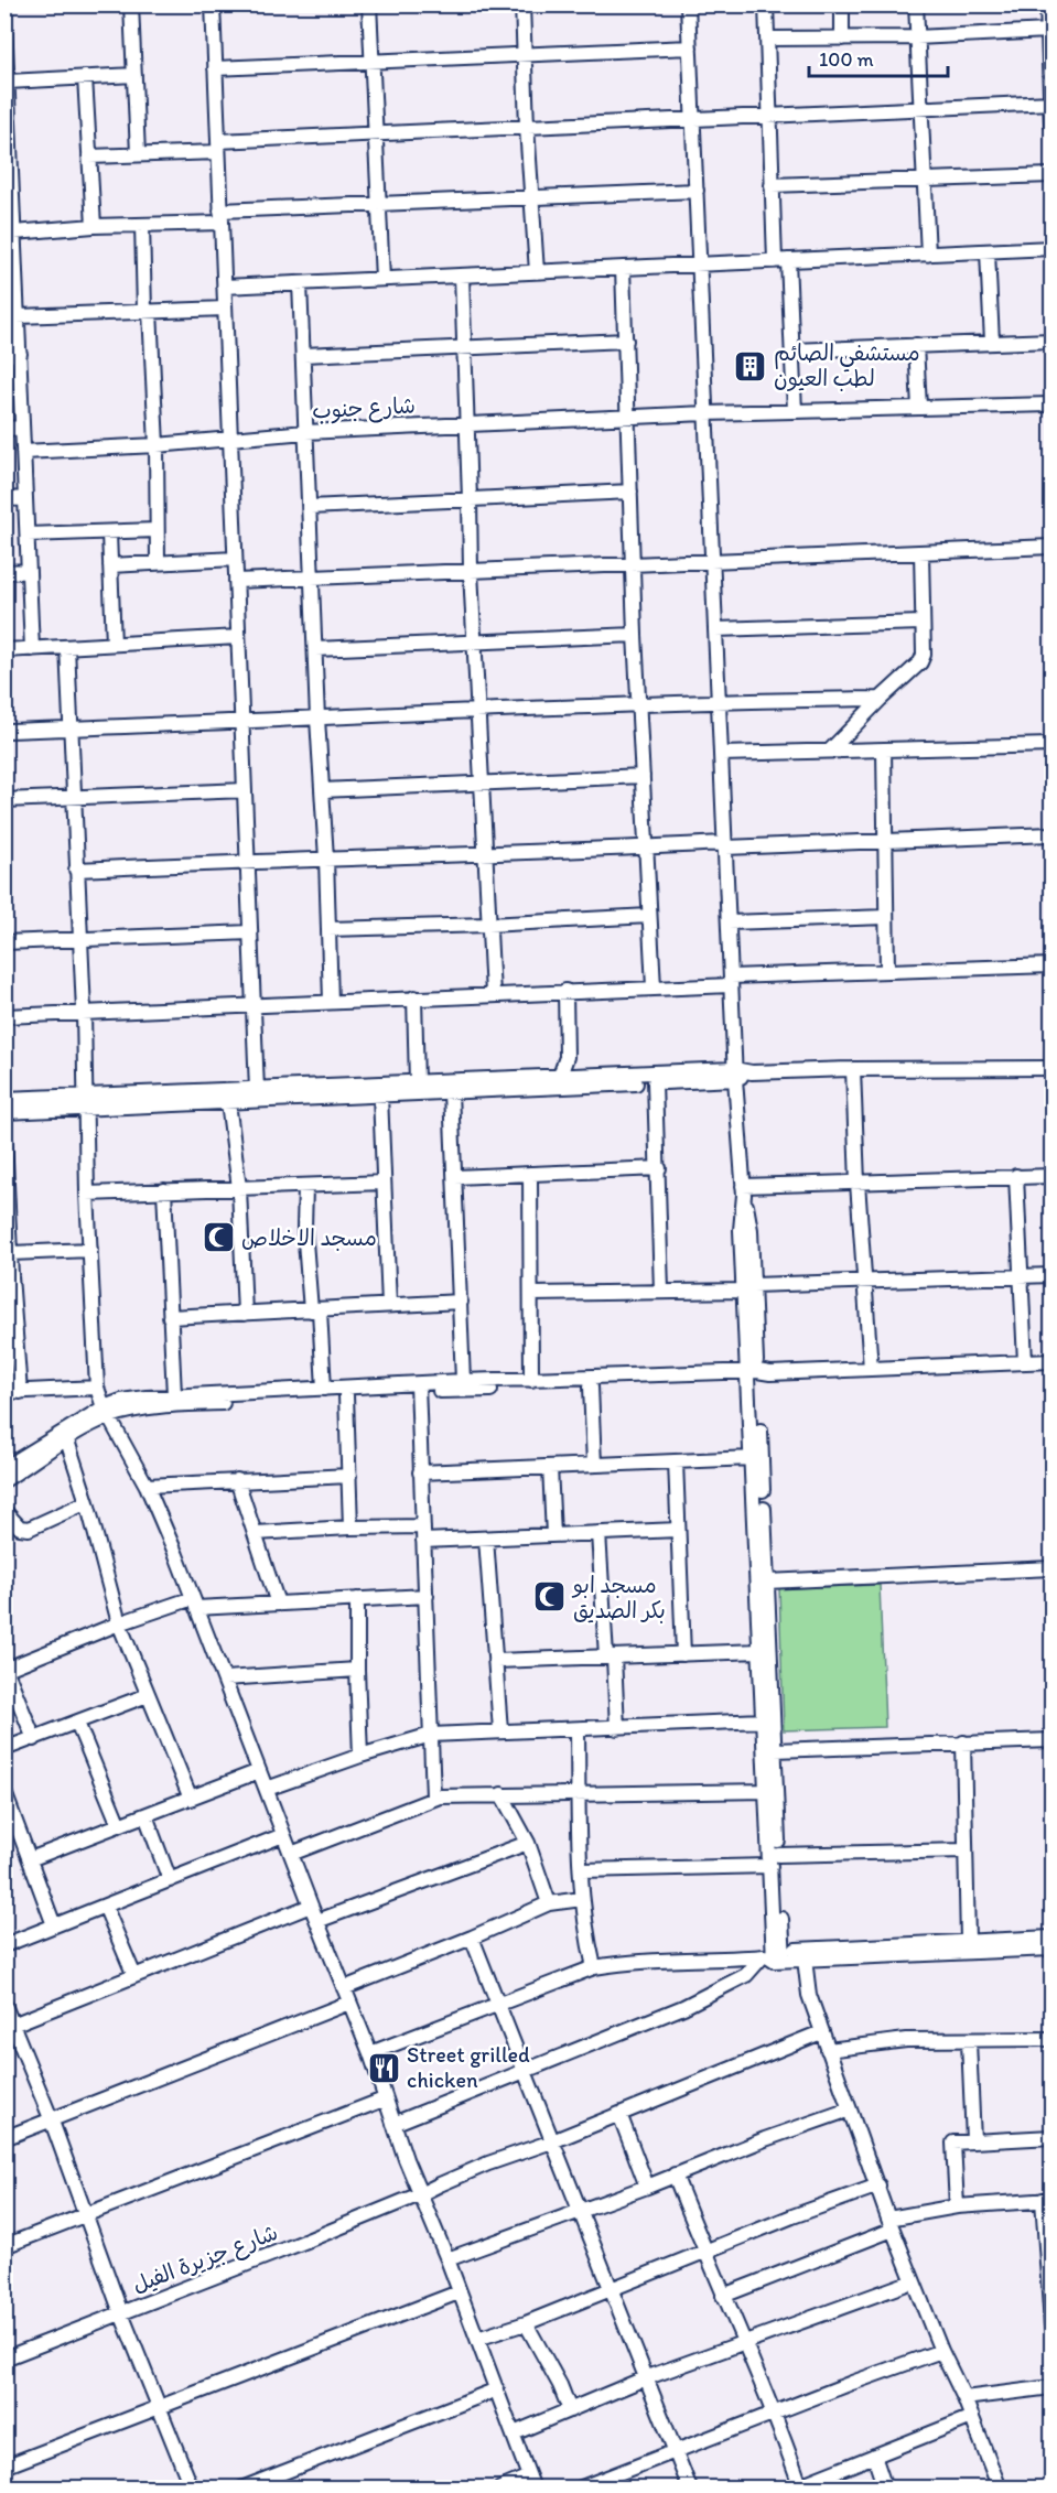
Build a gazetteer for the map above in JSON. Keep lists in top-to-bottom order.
{
  "streets": {
    "street": ["شارع جنوب", "شارع جزيرة الفيل"]
  },
  "places": {
    "building": ["مستشفي الصائم لطب العيون"],
    "mosque": ["مسجد الاخلاص", "مسجد ابو بكر الصديق"],
    "restaurant": ["Street grilled chicken"]
  },
  "scale_bar": "100 m"
}
